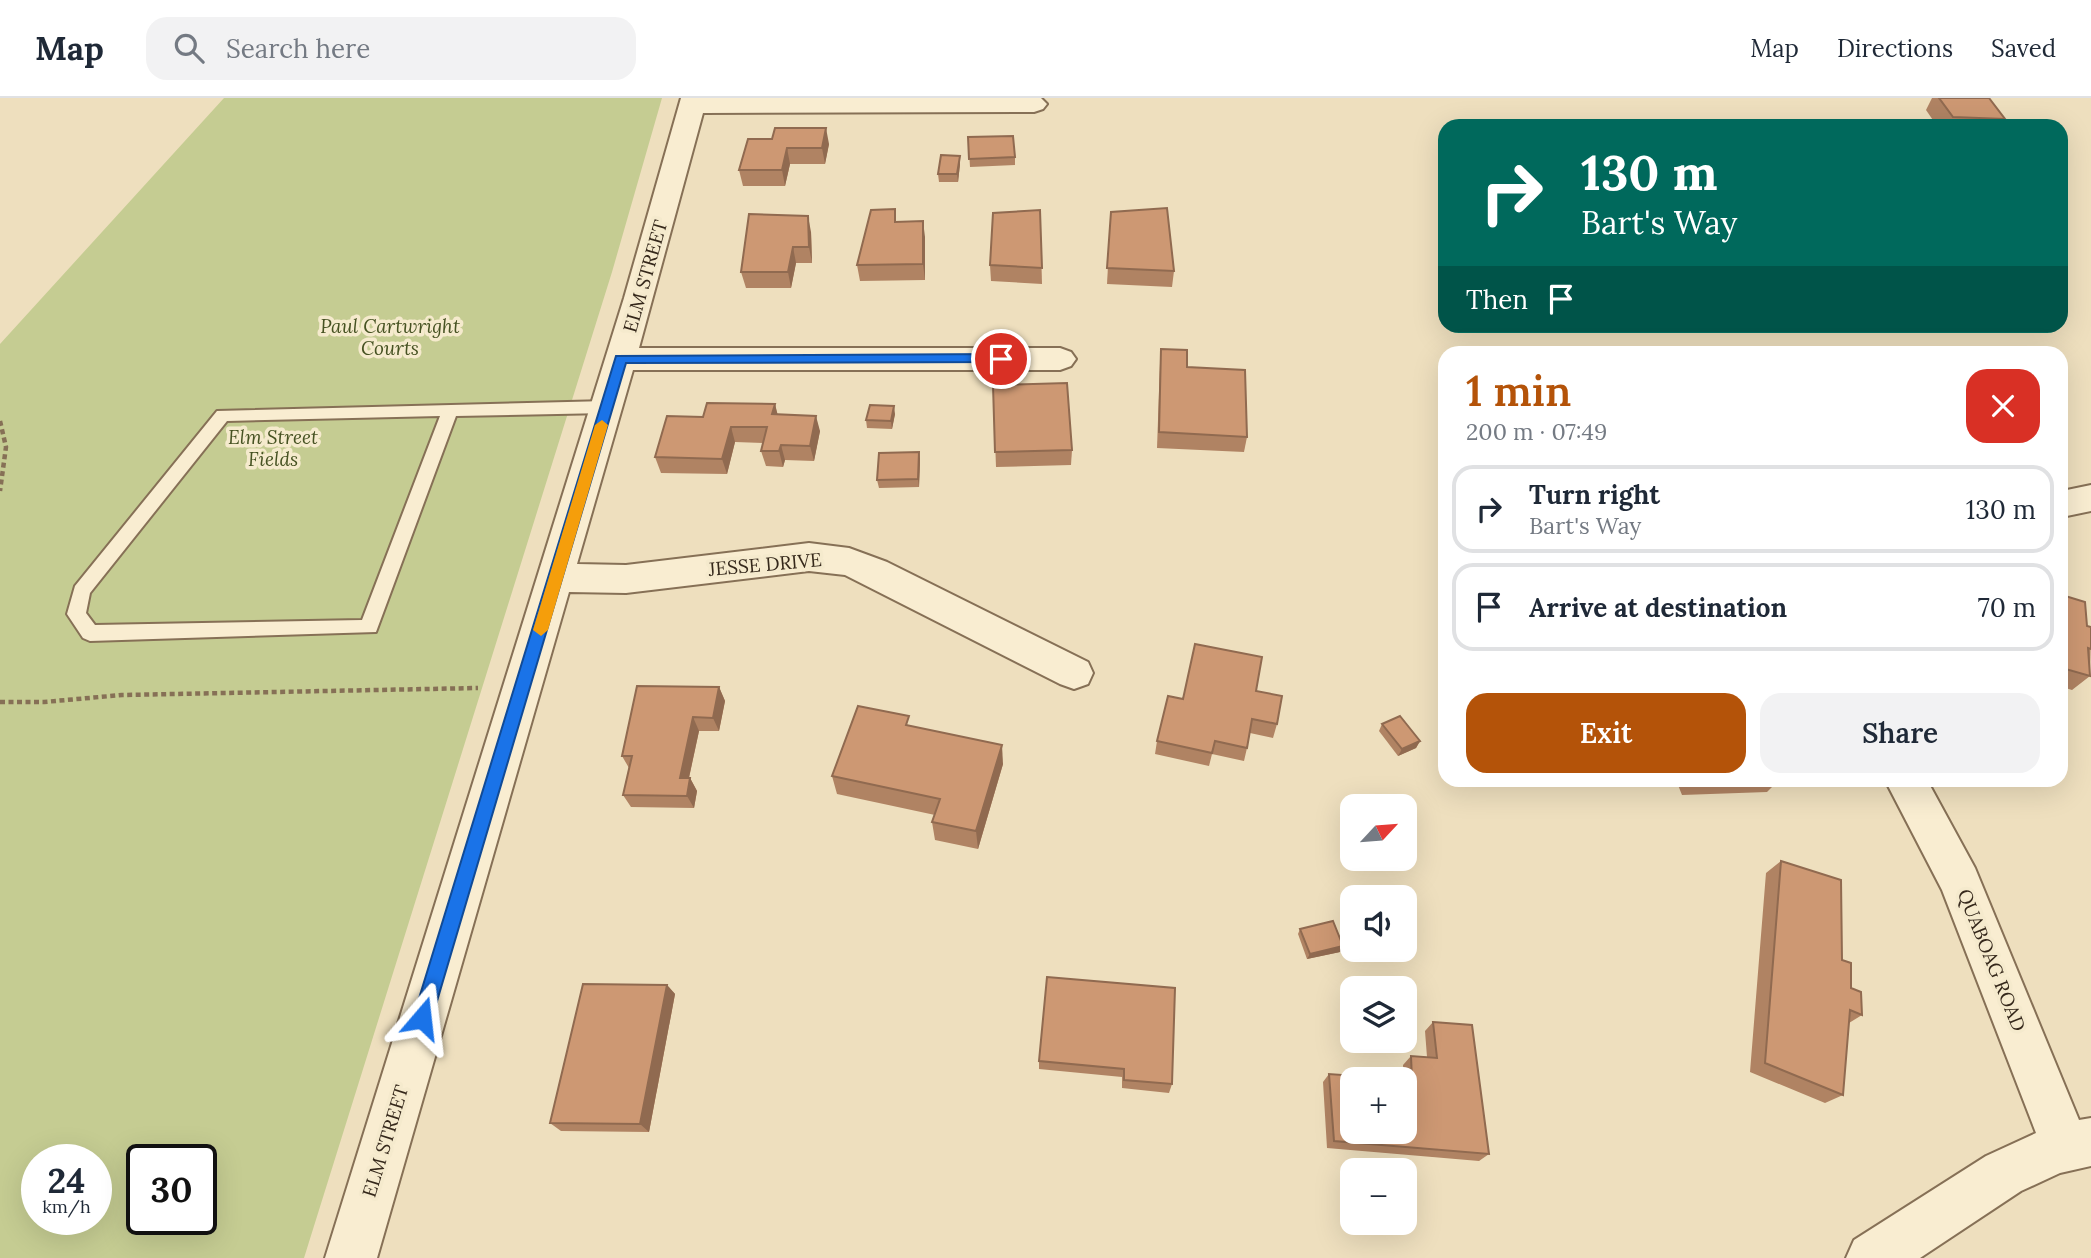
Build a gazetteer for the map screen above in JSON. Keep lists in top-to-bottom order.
{
  "streets": {
    "street": ["ELM STREET", "JESSE DRIVE", "QUABOAG ROAD"]
  },
  "crossings": [
    ["ELM STREET", "JESSE DRIVE"]
  ],
  "parks": ["Paul Cartwright Courts", "Elm Street Fields"],
  "north": "top right",
  "page": {
    "header": "Map",
    "search": "Search here",
    "nav": ["Map", "Directions", "Saved"],
    "turn": ["130 m", "Bart's Way"],
    "then": "Then",
    "heading": ["1 min", "200 m · 07:49"],
    "list": [
      {
        "name": "Turn right",
        "note": "Bart's Way",
        "value": "130 m"
      },
      {
        "name": "Arrive at destination",
        "value": "70 m"
      }
    ],
    "buttons": ["Exit", "Share"],
    "map_buttons": ["+", "−"],
    "speed": "24 km/h",
    "limit": "30"
  }
}
